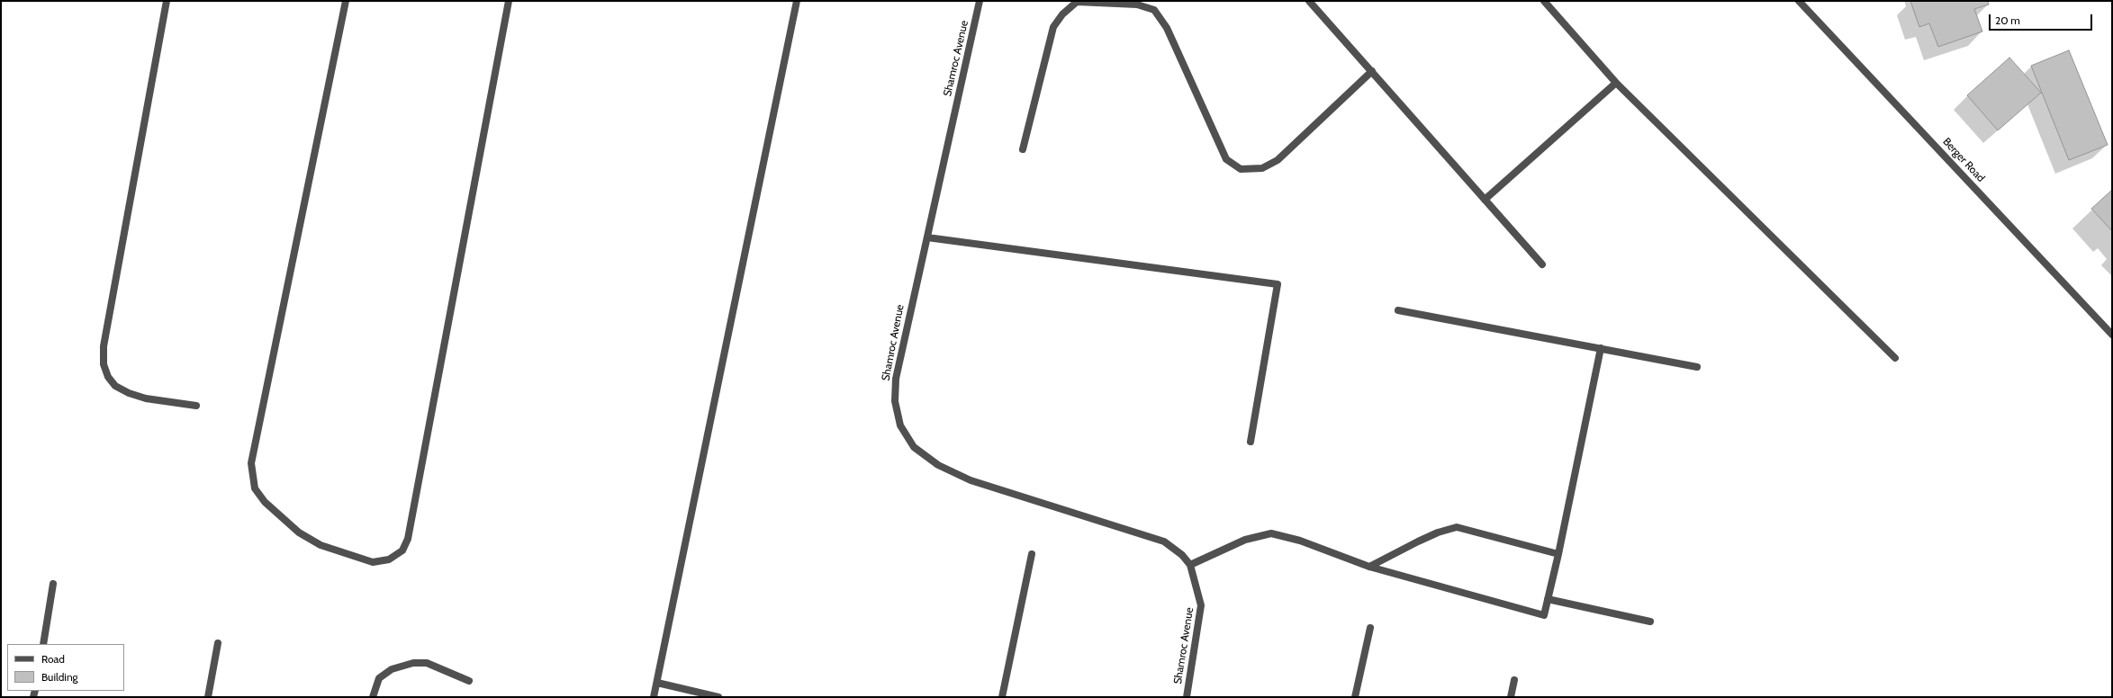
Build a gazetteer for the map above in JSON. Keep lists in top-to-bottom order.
{
  "streets": {
    "street": ["Shamroc Avenue", "Berger Road"]
  },
  "legend": ["Road", "Building"],
  "scale_bar": "20 m"
}
